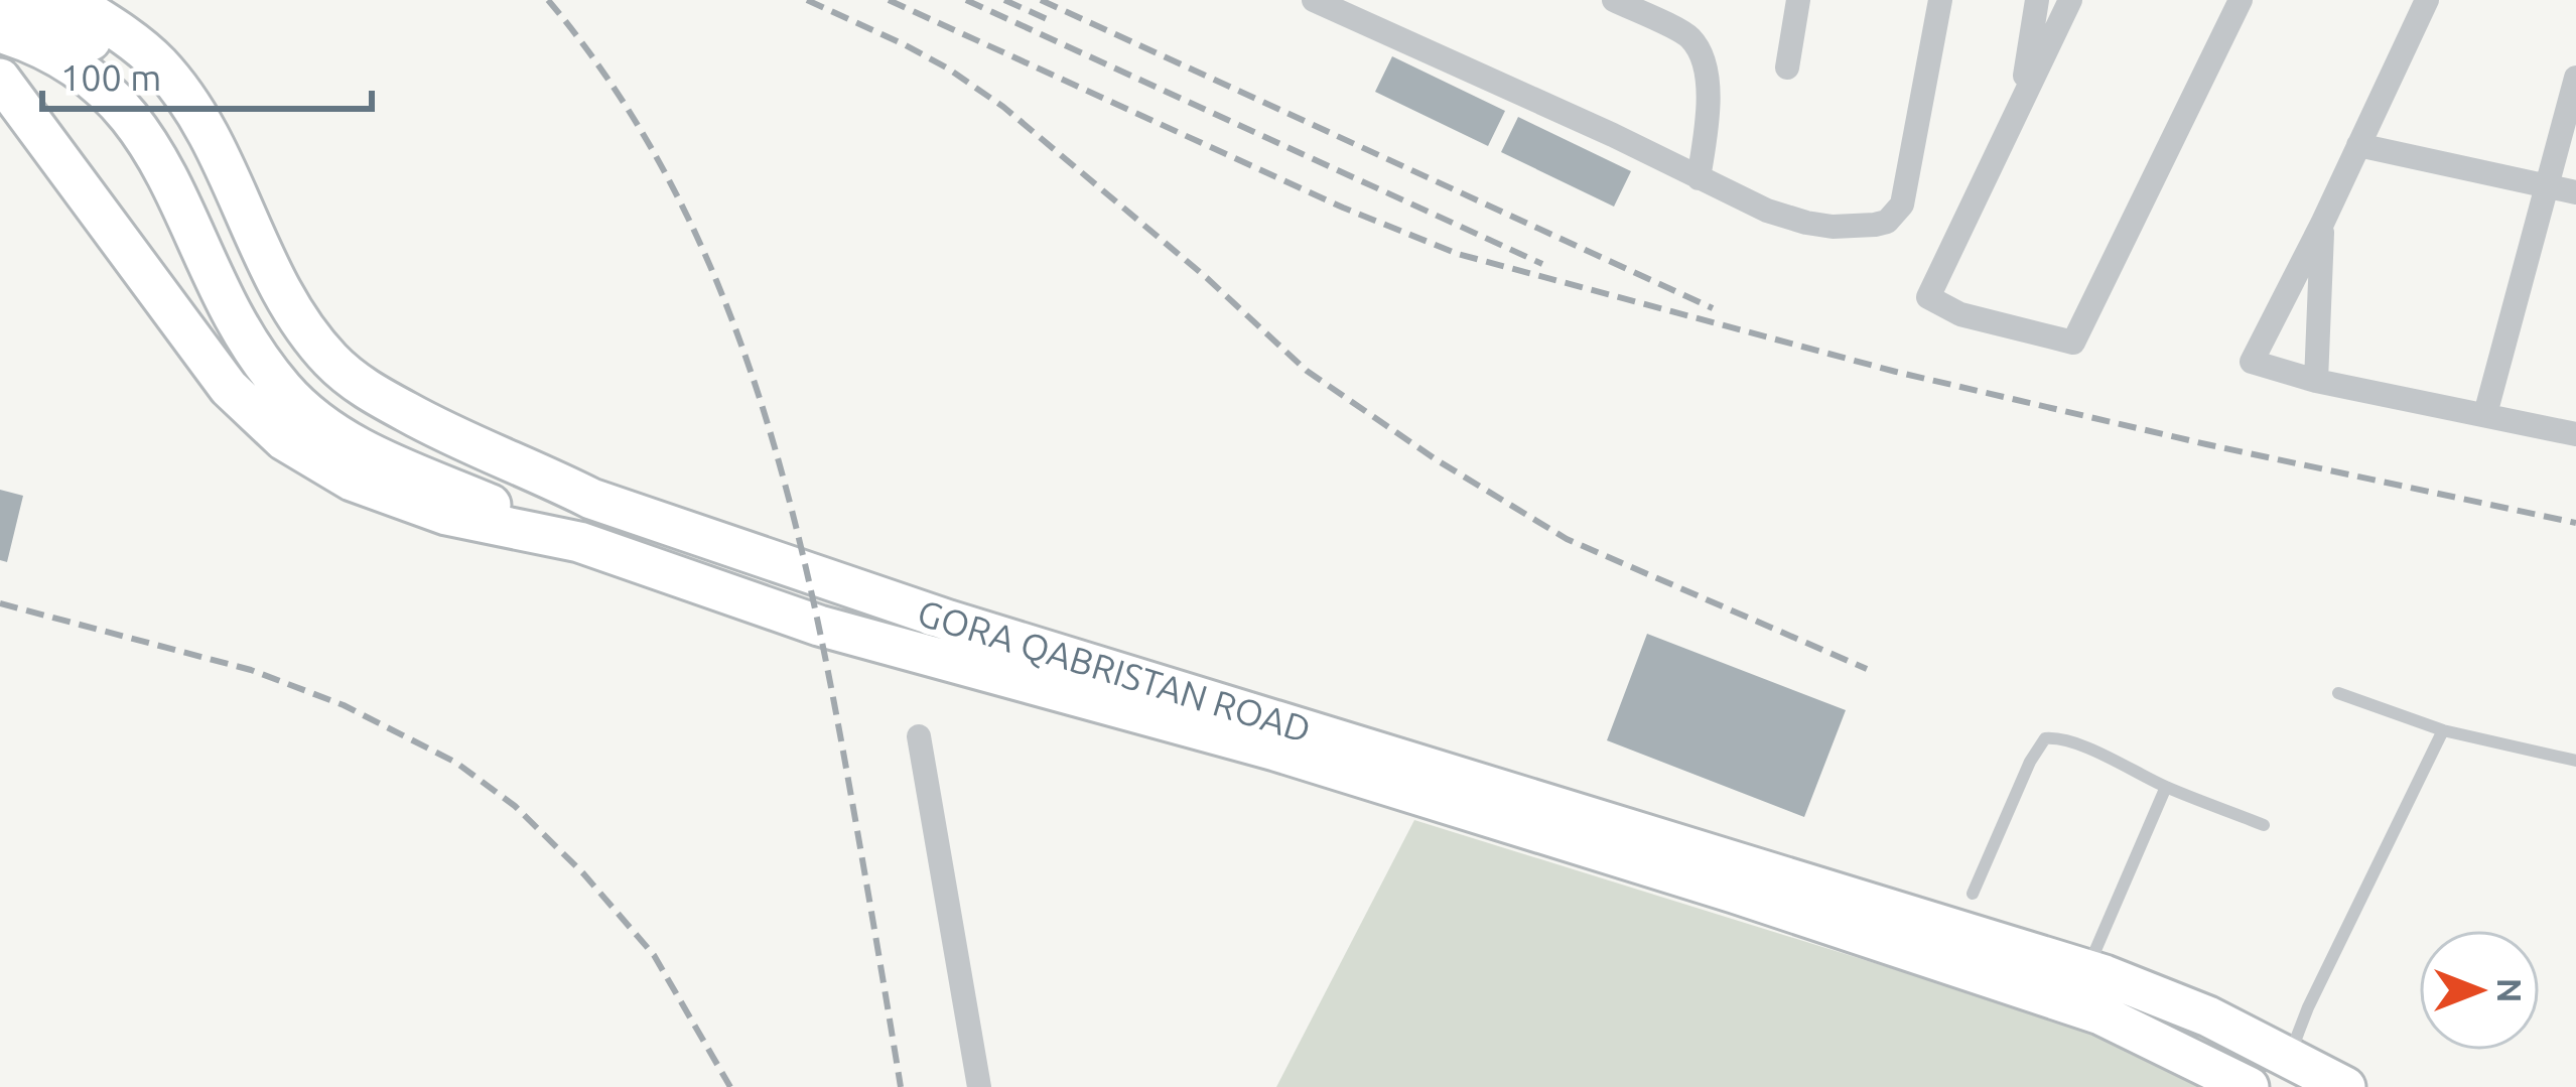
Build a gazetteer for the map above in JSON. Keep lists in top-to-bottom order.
{
  "streets": {
    "main road": ["GORA QABRISTAN ROAD"]
  },
  "scale_bar": "100 m",
  "north": "right"
}
